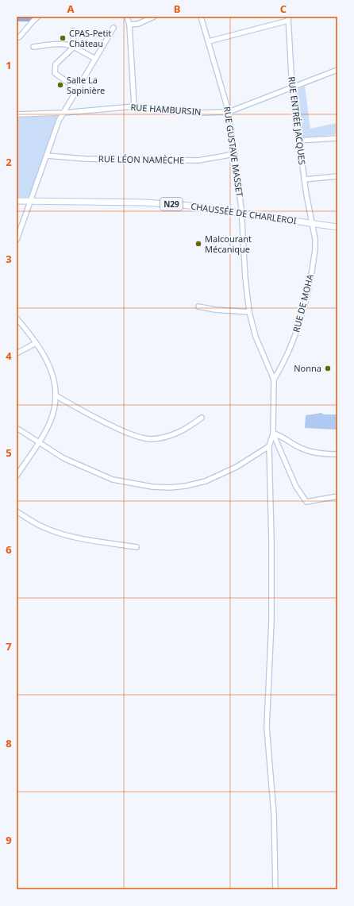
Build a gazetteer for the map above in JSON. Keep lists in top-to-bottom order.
{
  "streets": {
    "main road": ["N29", "CHAUSSÉE DE CHARLEROI"],
    "street": [
      "RUE HAMBURSIN",
      "RUE ENTRÉE JACQUES",
      "RUE GUSTAVE MASSET",
      "RUE LÉON NAMÈCHE",
      "RUE DE MOHA"
    ]
  },
  "crossings": [
    ["RUE HAMBURSIN", "RUE ENTRÉE JACQUES"],
    ["RUE HAMBURSIN", "RUE GUSTAVE MASSET"],
    ["RUE ENTRÉE JACQUES", "CHAUSSÉE DE CHARLEROI"],
    ["RUE ENTRÉE JACQUES", "RUE DE MOHA"],
    ["RUE GUSTAVE MASSET", "RUE LÉON NAMÈCHE"],
    ["RUE GUSTAVE MASSET", "CHAUSSÉE DE CHARLEROI"],
    ["RUE GUSTAVE MASSET", "RUE DE MOHA"],
    ["CHAUSSÉE DE CHARLEROI", "RUE DE MOHA"]
  ],
  "places": [
    "CPAS-Petit Château",
    "Salle La Sapinière",
    "Malcourant Mécanique",
    "Nonna"
  ],
  "grid": {
    "columns": ["A", "B", "C"],
    "rows": [
      "1",
      "2",
      "3",
      "4",
      "5",
      "6",
      "7",
      "8",
      "9"
    ]
  }
}
